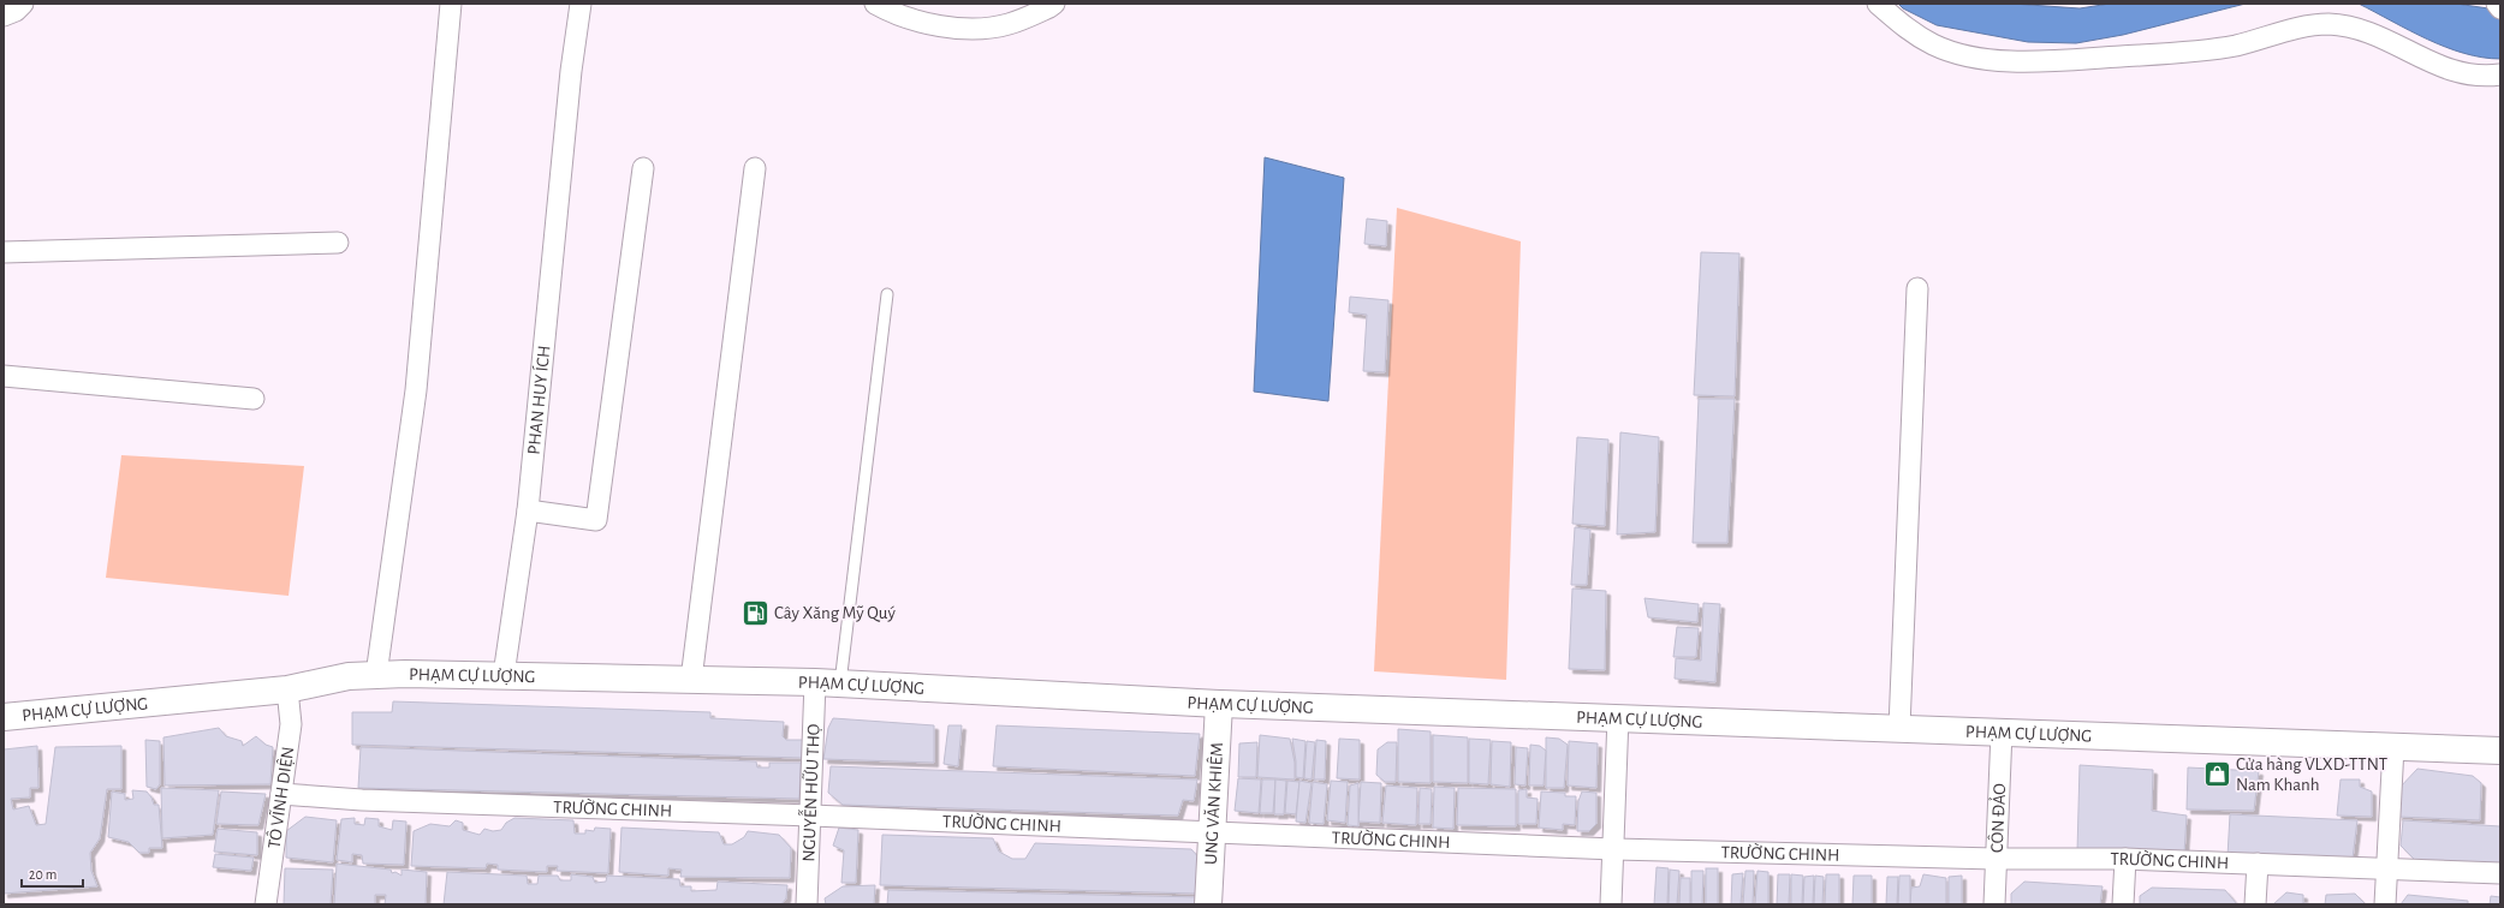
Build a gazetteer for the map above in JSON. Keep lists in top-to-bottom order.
{
  "streets": {
    "street": [
      "PHAN HUY ÍCH",
      "PHẠM CỰ LƯỢNG",
      "NGUYỄN HỮU THỌ",
      "TÔ VĨNH DIỆN",
      "UNG VĂN KHIÊM",
      "TRƯỜNG CHINH",
      "CÔN ĐẢO"
    ]
  },
  "crossings": [
    ["PHAN HUY ÍCH", "PHẠM CỰ LƯỢNG"],
    ["PHẠM CỰ LƯỢNG", "NGUYỄN HỮU THỌ"],
    ["PHẠM CỰ LƯỢNG", "TÔ VĨNH DIỆN"],
    ["PHẠM CỰ LƯỢNG", "UNG VĂN KHIÊM"],
    ["PHẠM CỰ LƯỢNG", "CÔN ĐẢO"],
    ["NGUYỄN HỮU THỌ", "TRƯỜNG CHINH"],
    ["TÔ VĨNH DIỆN", "TRƯỜNG CHINH"],
    ["UNG VĂN KHIÊM", "TRƯỜNG CHINH"],
    ["TRƯỜNG CHINH", "CÔN ĐẢO"]
  ],
  "places": {
    "fuel station": ["Cây Xăng Mỹ Quý"],
    "shop": ["Cửa hàng VLXD-TTNT Nam Khanh"]
  },
  "scale_bar": "20 m"
}
